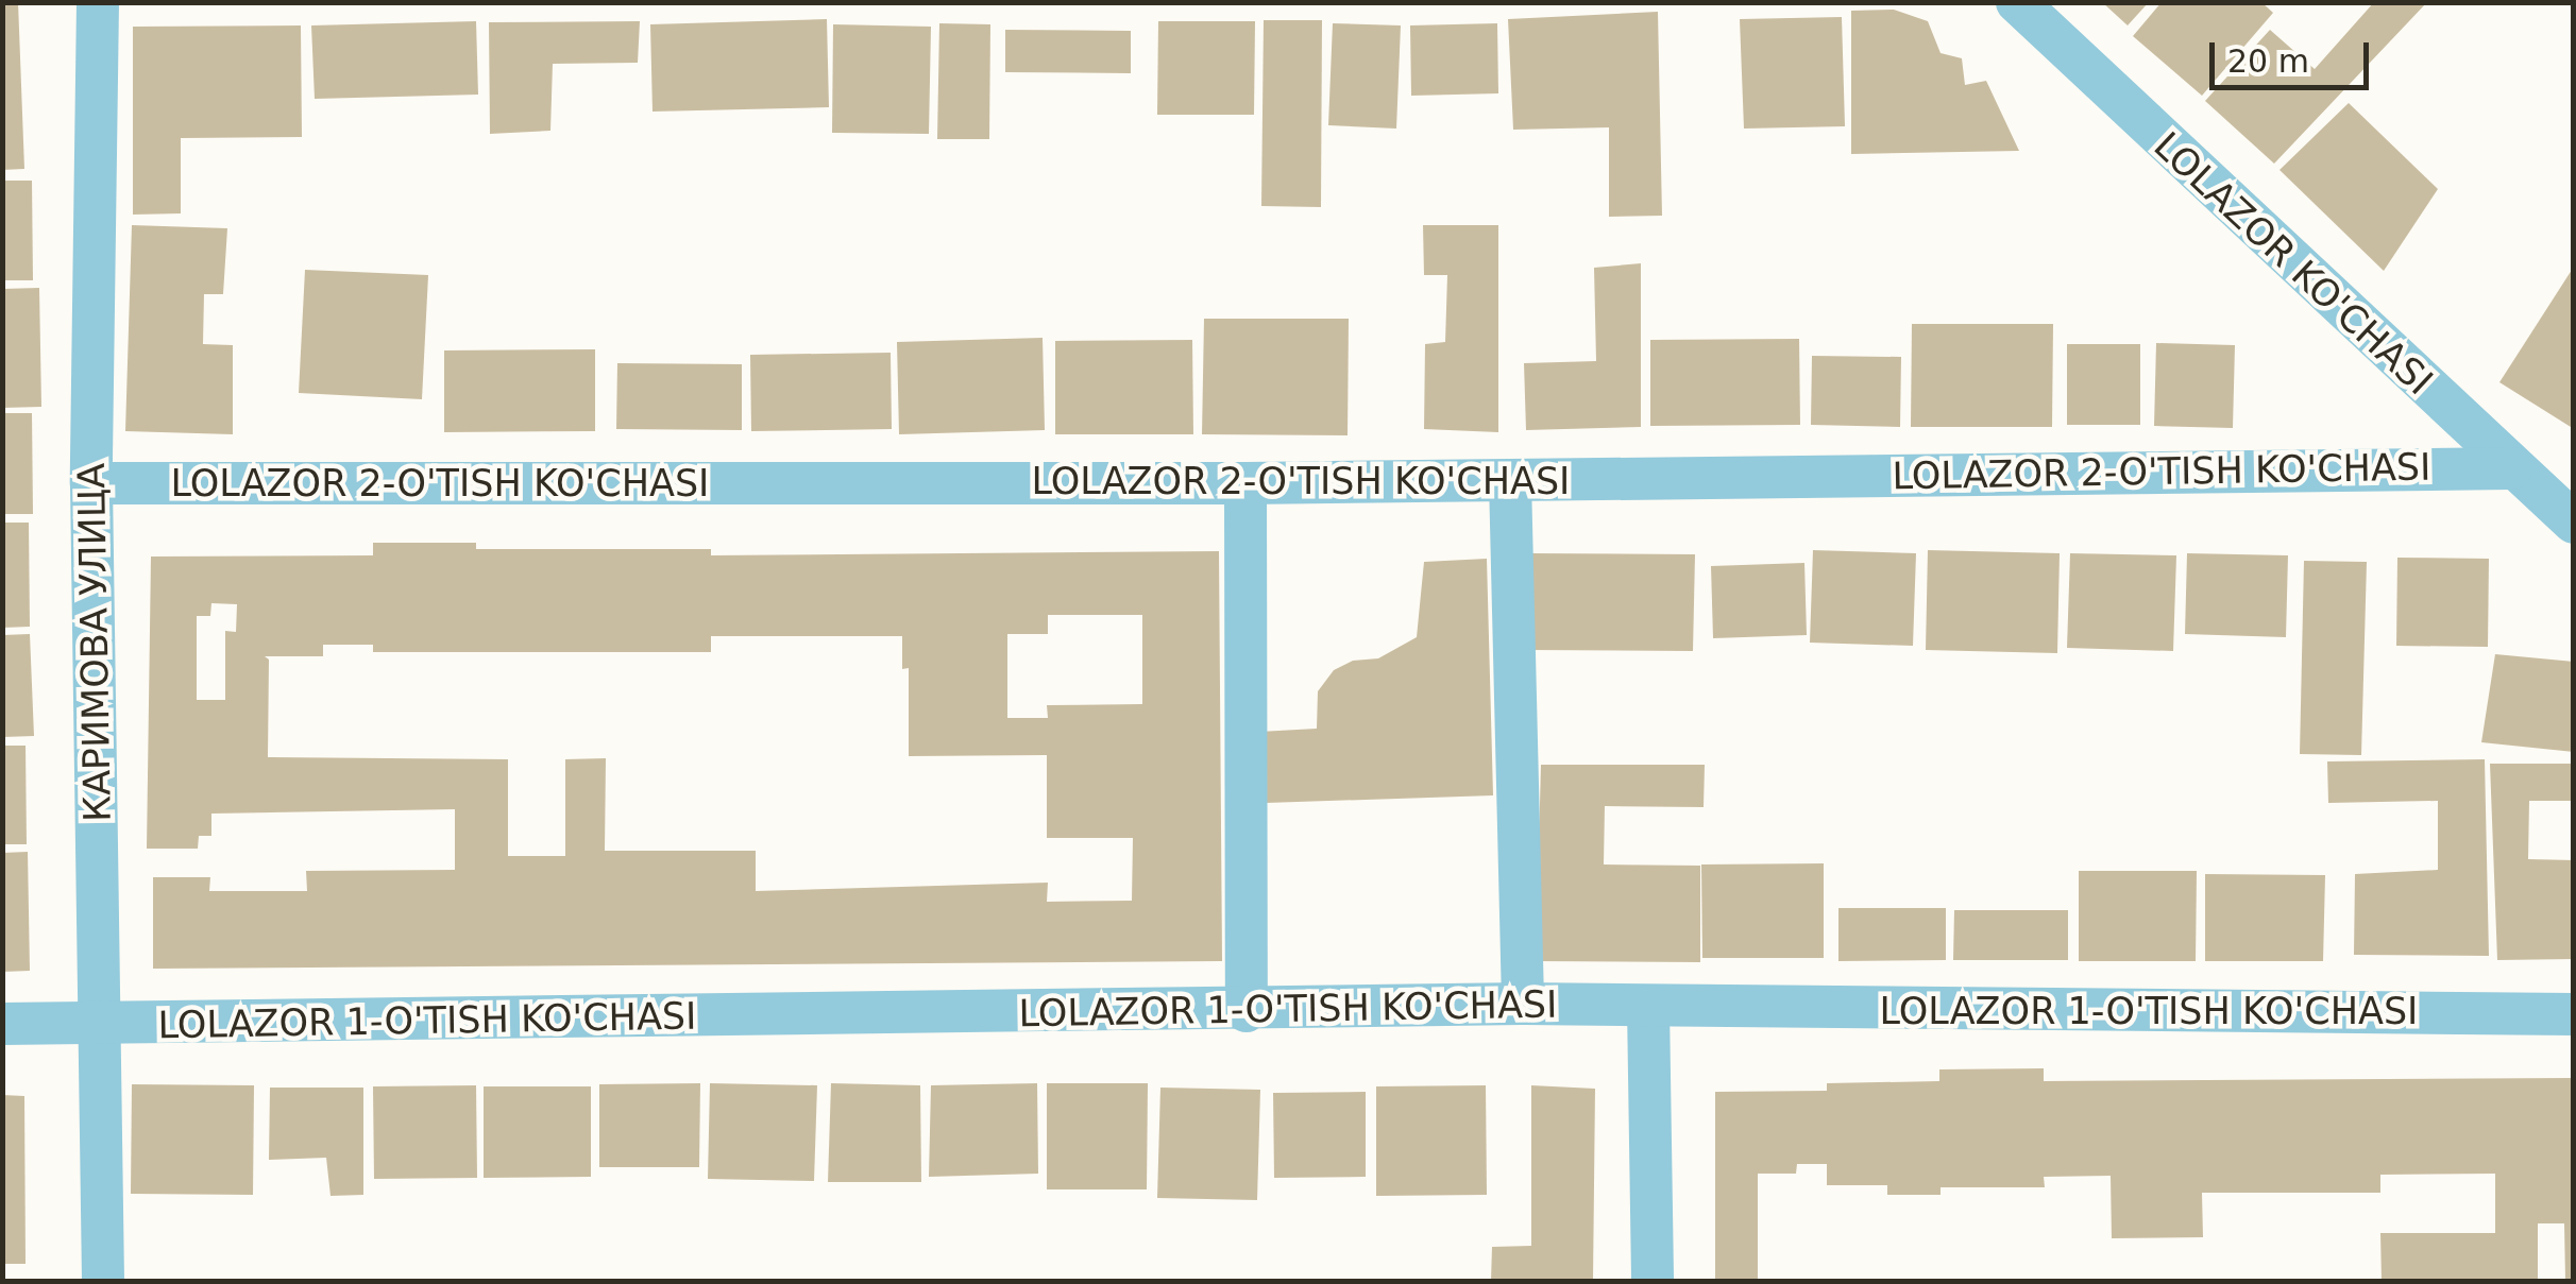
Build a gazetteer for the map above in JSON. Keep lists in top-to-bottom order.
{
  "streets": {
    "street": [
      "LOLAZOR KO'CHASI",
      "LOLAZOR 2-O'TISH KO'CHASI",
      "КАРИМОВА УЛИЦА",
      "LOLAZOR 1-O'TISH KO'CHASI"
    ]
  },
  "crossings": [
    ["LOLAZOR KO'CHASI", "LOLAZOR 2-O'TISH KO'CHASI"],
    ["LOLAZOR 2-O'TISH KO'CHASI", "КАРИМОВА УЛИЦА"],
    ["КАРИМОВА УЛИЦА", "LOLAZOR 1-O'TISH KO'CHASI"]
  ],
  "scale_bar": "20 m"
}
